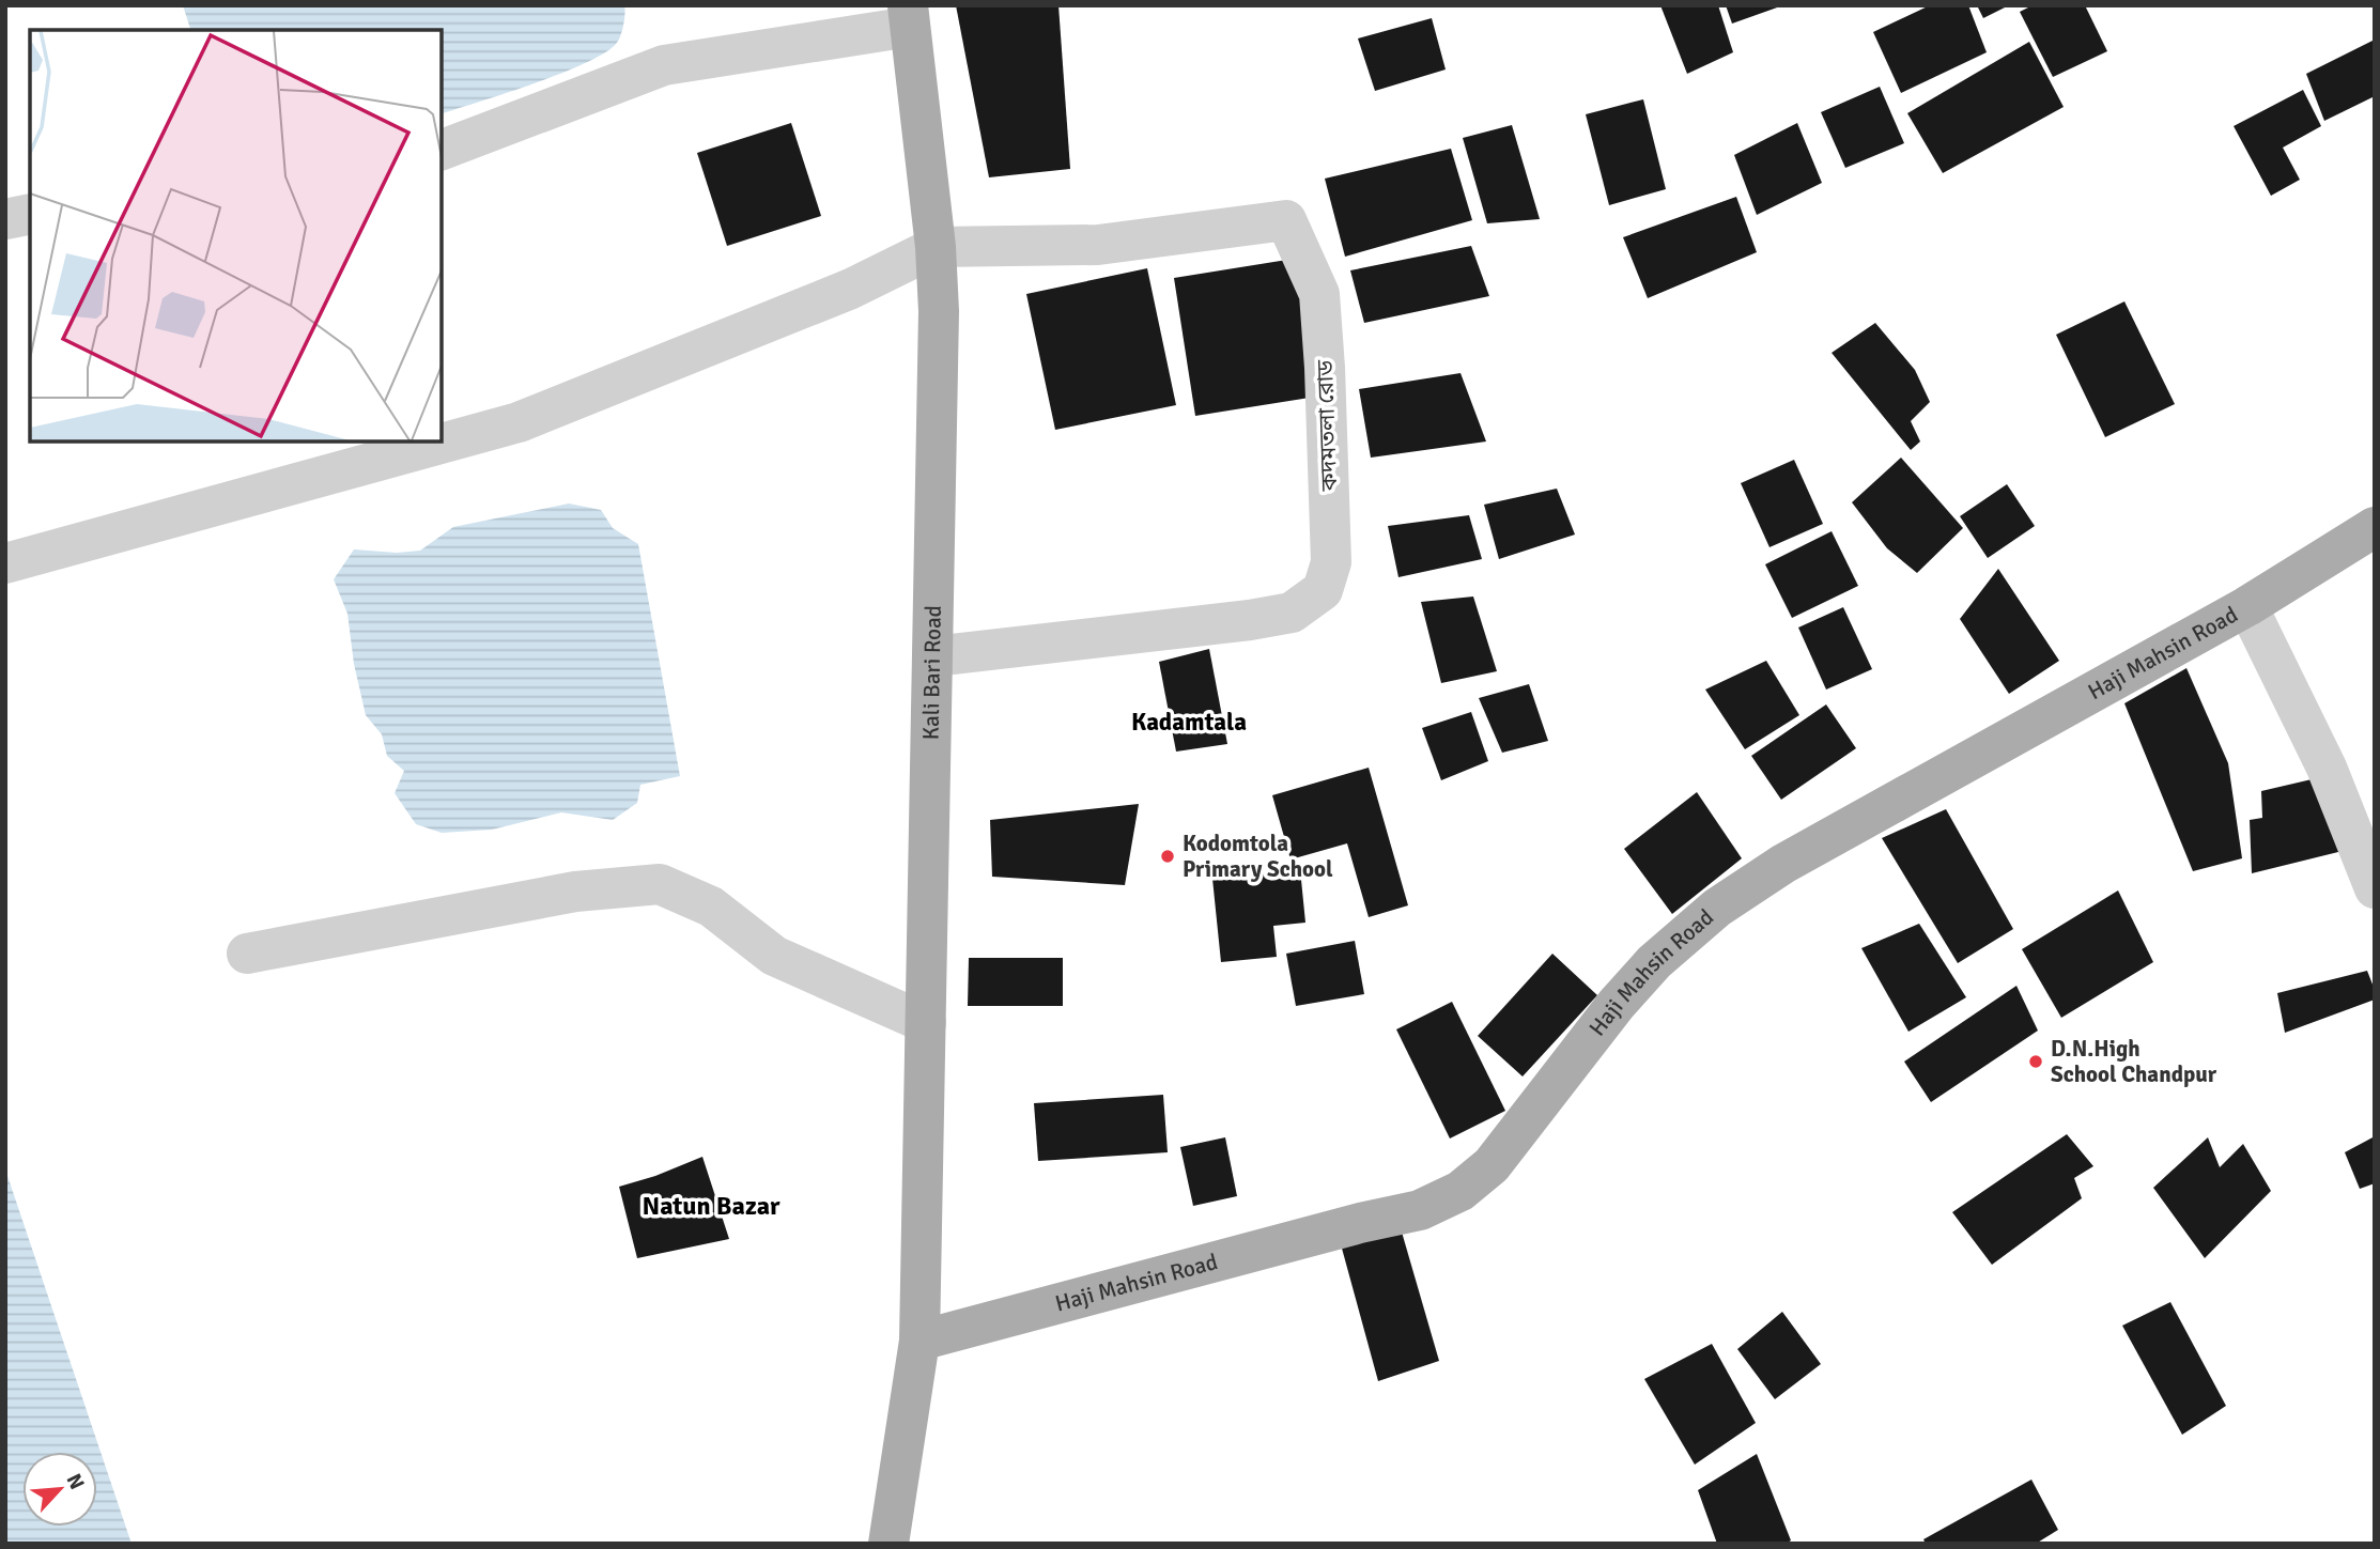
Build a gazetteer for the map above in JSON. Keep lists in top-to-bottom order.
{
  "streets": {
    "main road": ["Haji Mahsin Road", "Kali Bari Road"],
    "street": ["কদমতলা রোড"]
  },
  "crossings": [
    ["কদমতলা রোড", "Kali Bari Road"],
    ["Haji Mahsin Road", "Kali Bari Road"]
  ],
  "districts": ["Kadamtala", "Natun Bazar"],
  "places": ["Kodomtola Primary School", "D.N.High School Chandpur"],
  "north": "top right"
}
